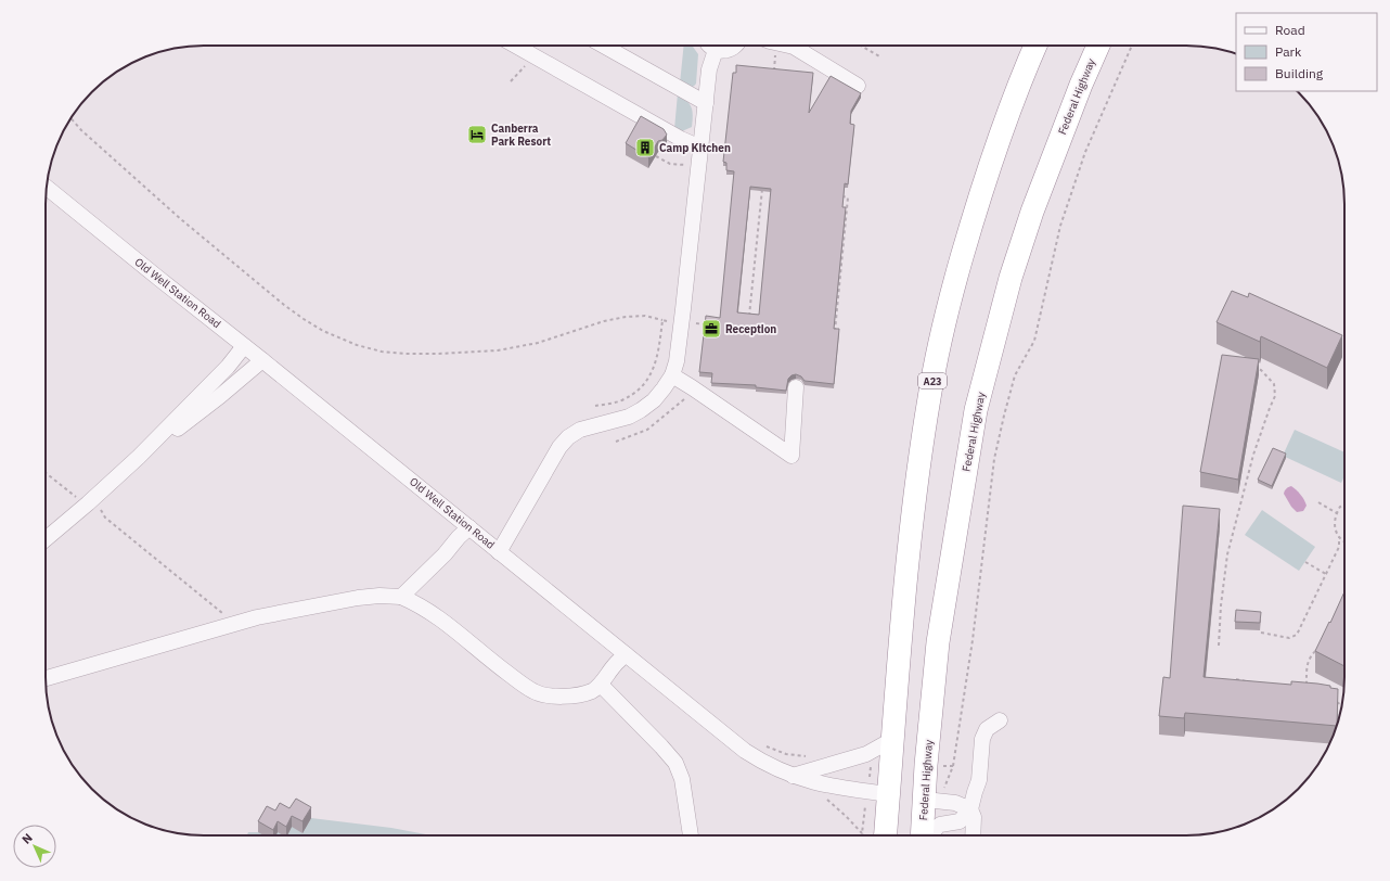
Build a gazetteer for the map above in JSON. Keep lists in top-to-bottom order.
{
  "streets": {
    "highway": ["Federal Highway", "A23"],
    "street": ["Old Well Station Road"]
  },
  "crossings": [
    ["Old Well Station Road", "A23"]
  ],
  "places": {
    "hotel": ["Canberra Park Resort"],
    "building": ["Camp Kitchen"],
    "office": ["Reception"]
  },
  "legend": ["Road", "Park", "Building"],
  "north": "top left"
}
